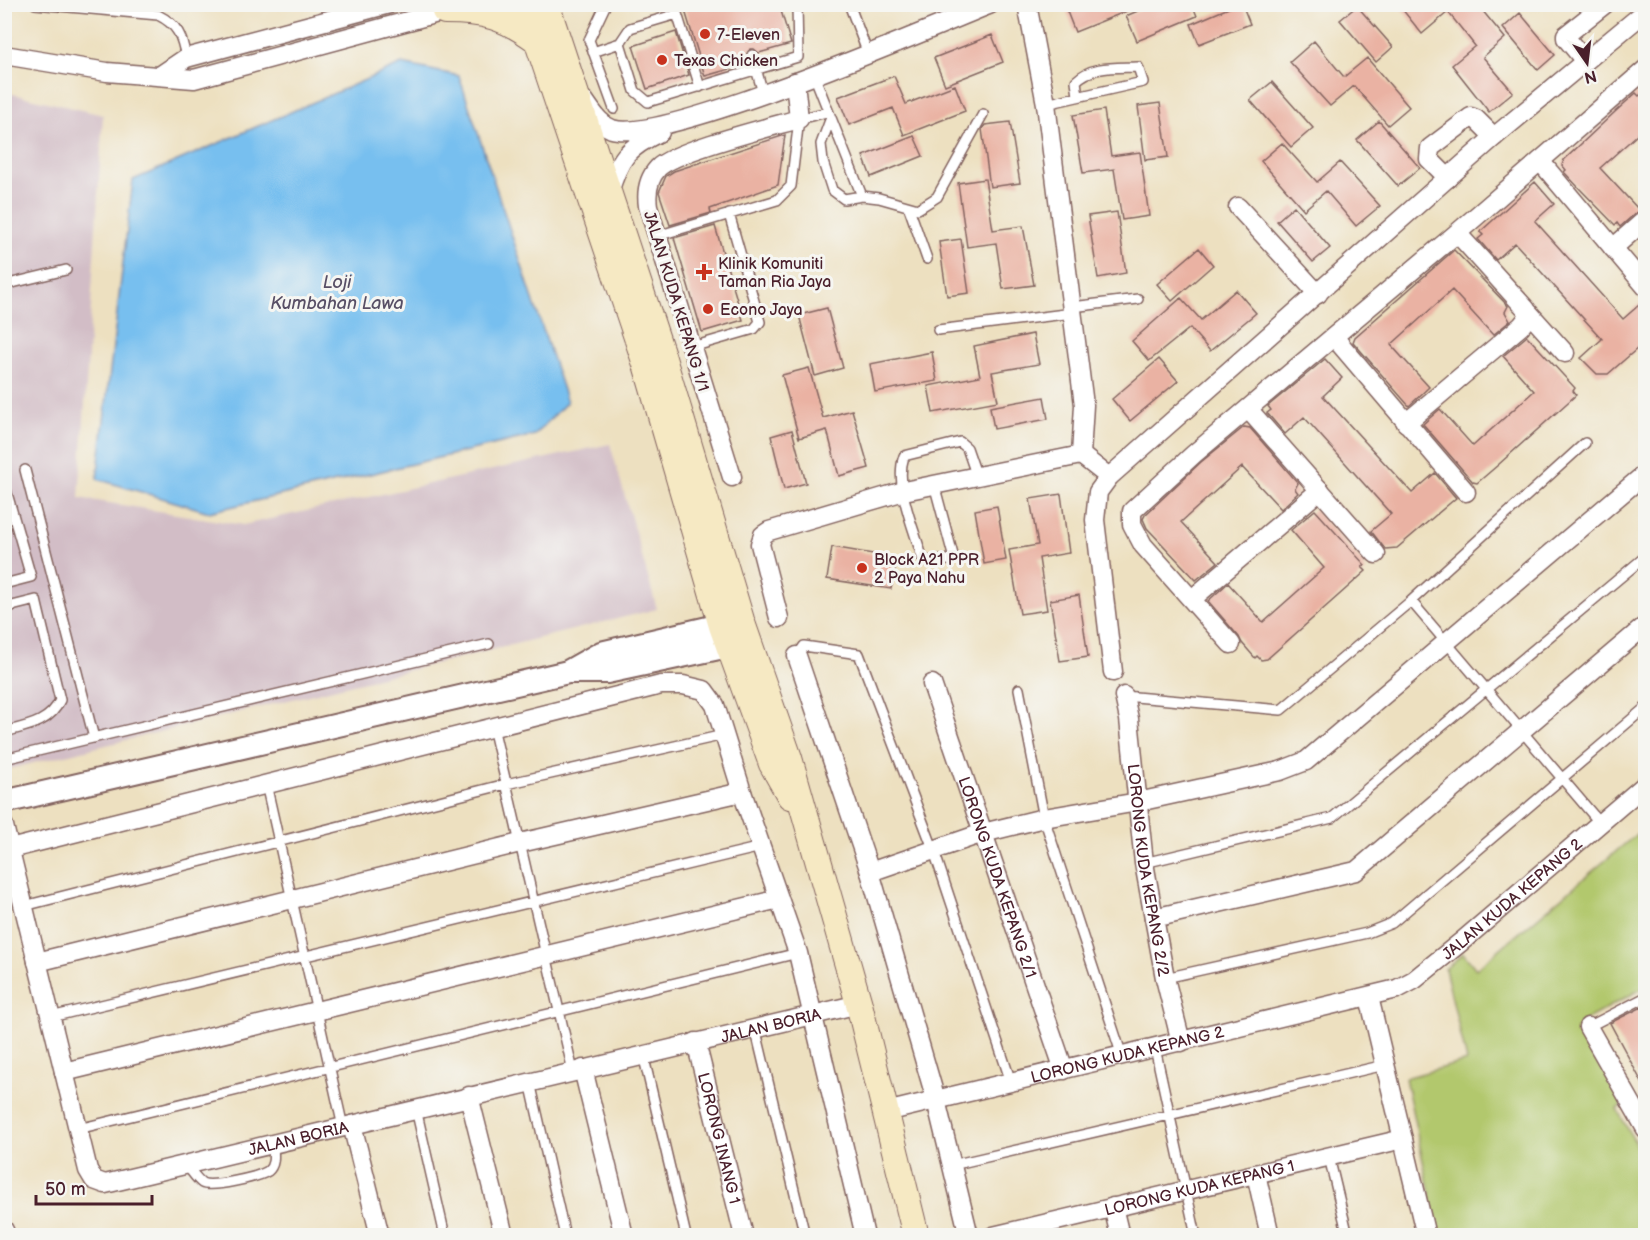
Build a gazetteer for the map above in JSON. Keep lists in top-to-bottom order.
{
  "streets": {
    "street": [
      "JALAN KUDA KEPANG 1/1",
      "LORONG KUDA KEPANG 2/2",
      "LORONG KUDA KEPANG 2/1",
      "JALAN KUDA KEPANG 2",
      "JALAN BORIA",
      "LORONG KUDA KEPANG 2",
      "LORONG INANG 1",
      "LORONG KUDA KEPANG 1"
    ]
  },
  "crossings": [
    ["LORONG KUDA KEPANG 2/2", "LORONG KUDA KEPANG 2"],
    ["LORONG KUDA KEPANG 2/1", "LORONG KUDA KEPANG 2"],
    ["JALAN KUDA KEPANG 2", "LORONG KUDA KEPANG 2"],
    ["JALAN BORIA", "LORONG INANG 1"]
  ],
  "water": ["Loji Kumbahan Lawa"],
  "places": {
    "other": [
      "7-Eleven",
      "Texas Chicken",
      "Econo Jaya",
      "Block A21 PPR 2 Paya Nahu"
    ],
    "health": ["Klinik Komuniti Taman Ria Jaya"]
  },
  "scale_bar": "50 m",
  "north": "bottom"
}
